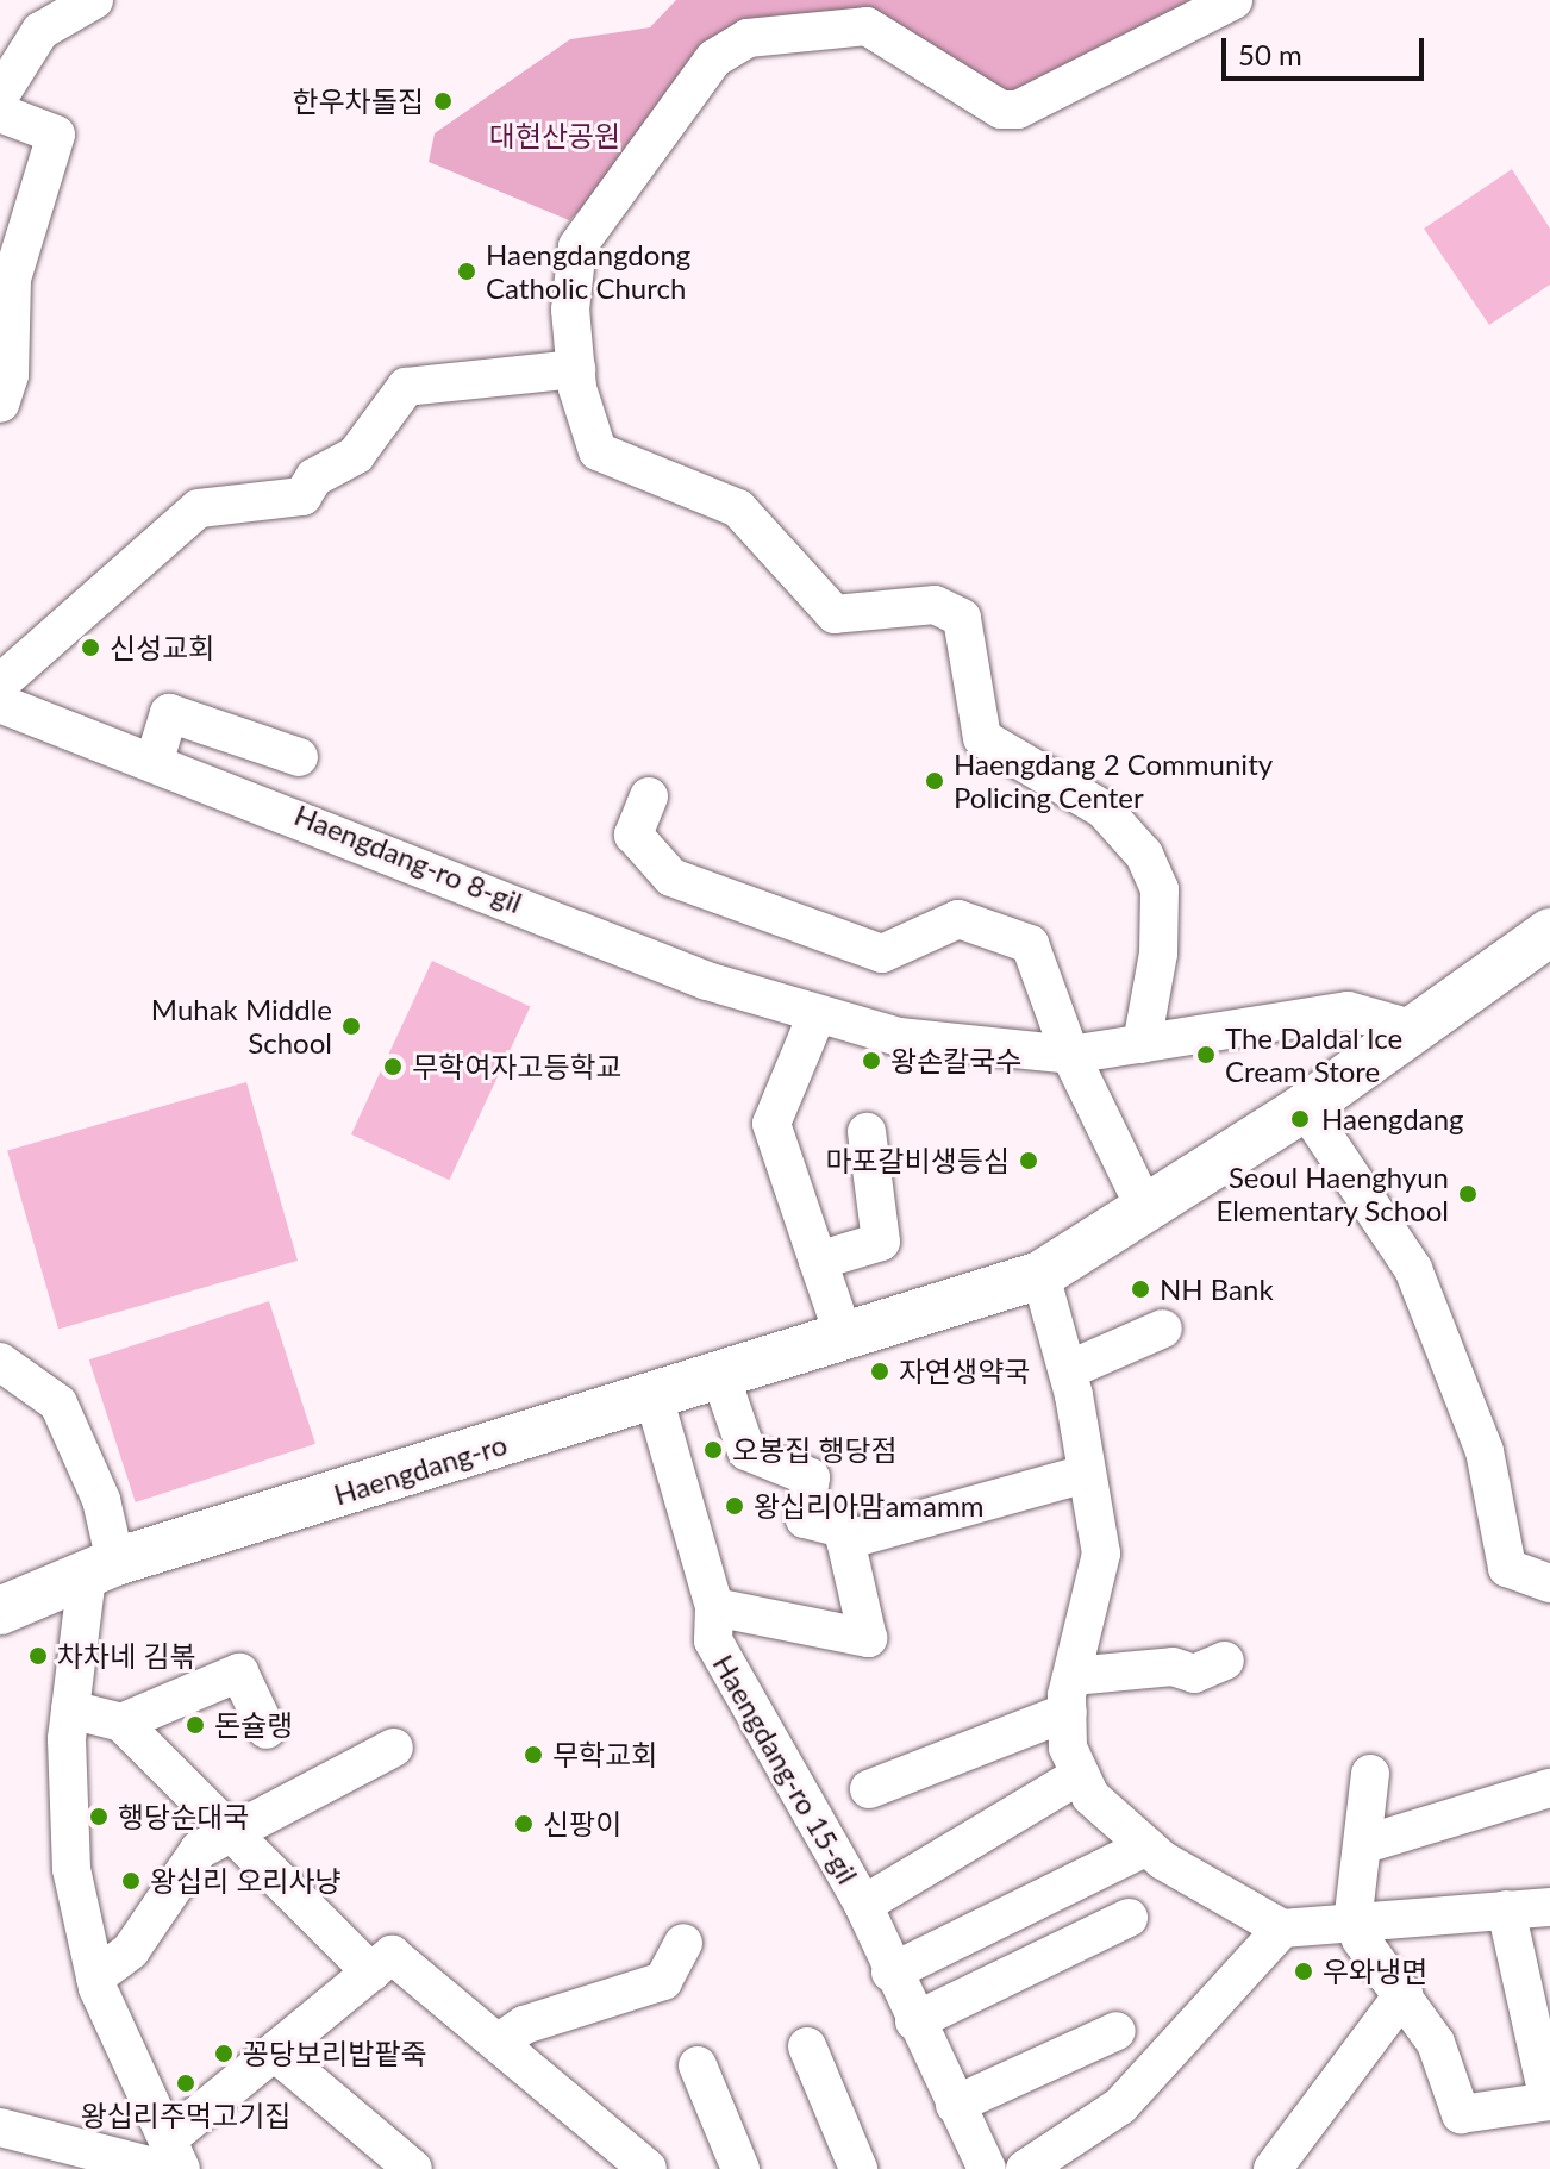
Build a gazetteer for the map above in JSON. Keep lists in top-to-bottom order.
{
  "streets": {
    "main road": ["Haengdang-ro"],
    "street": ["Haengdang-ro 8-gil", "Haengdang-ro 15-gil"]
  },
  "crossings": [
    ["Haengdang-ro 8-gil", "Haengdang-ro"],
    ["Haengdang-ro", "Haengdang-ro 15-gil"]
  ],
  "parks": ["대현산공원"],
  "places": [
    "한우차돌집",
    "Haengdangdong Catholic Church",
    "신성교회",
    "Haengdang 2 Community Policing Center",
    "Muhak Middle School",
    "The Daldal Ice Cream Store",
    "왕손칼국수",
    "무학여자고등학교",
    "Haengdang",
    "마포갈비생등심",
    "Seoul Haenghyun Elementary School",
    "NH Bank",
    "자연생약국",
    "오봉집 행당점",
    "왕십리아맘amamm",
    "차차네 김볶",
    "돈슐랭",
    "무학교회",
    "행당순대국",
    "신팡이",
    "왕십리 오리사냥",
    "우와냉면",
    "꽁당보리밥팥죽",
    "왕십리주먹고기집"
  ],
  "scale_bar": "50 m"
}
